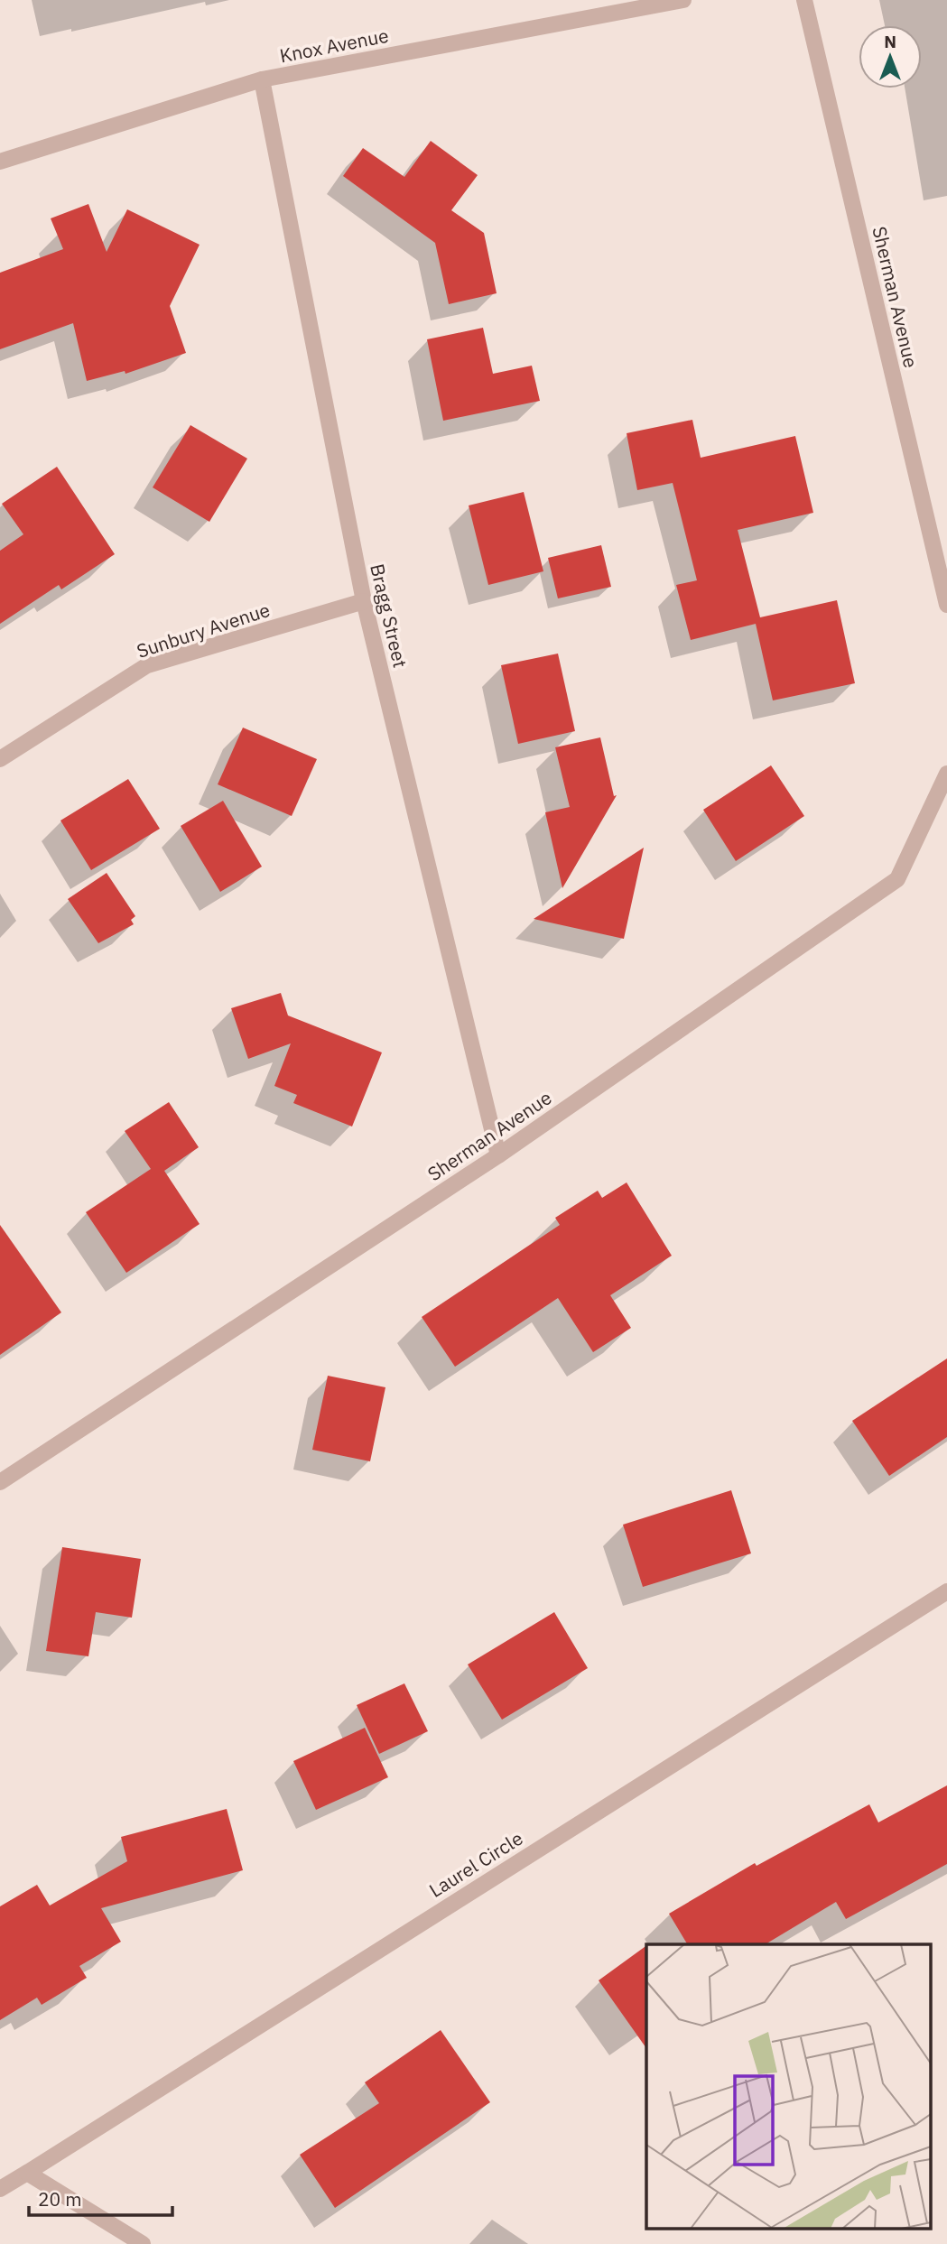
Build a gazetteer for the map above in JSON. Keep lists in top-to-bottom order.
{
  "streets": {
    "street": [
      "Knox Avenue",
      "Sherman Avenue",
      "Bragg Street",
      "Sunbury Avenue",
      "Laurel Circle"
    ]
  },
  "crossings": [
    ["Knox Avenue", "Bragg Street"],
    ["Sherman Avenue", "Bragg Street"],
    ["Bragg Street", "Sunbury Avenue"]
  ],
  "scale_bar": "20 m",
  "north": "top"
}
